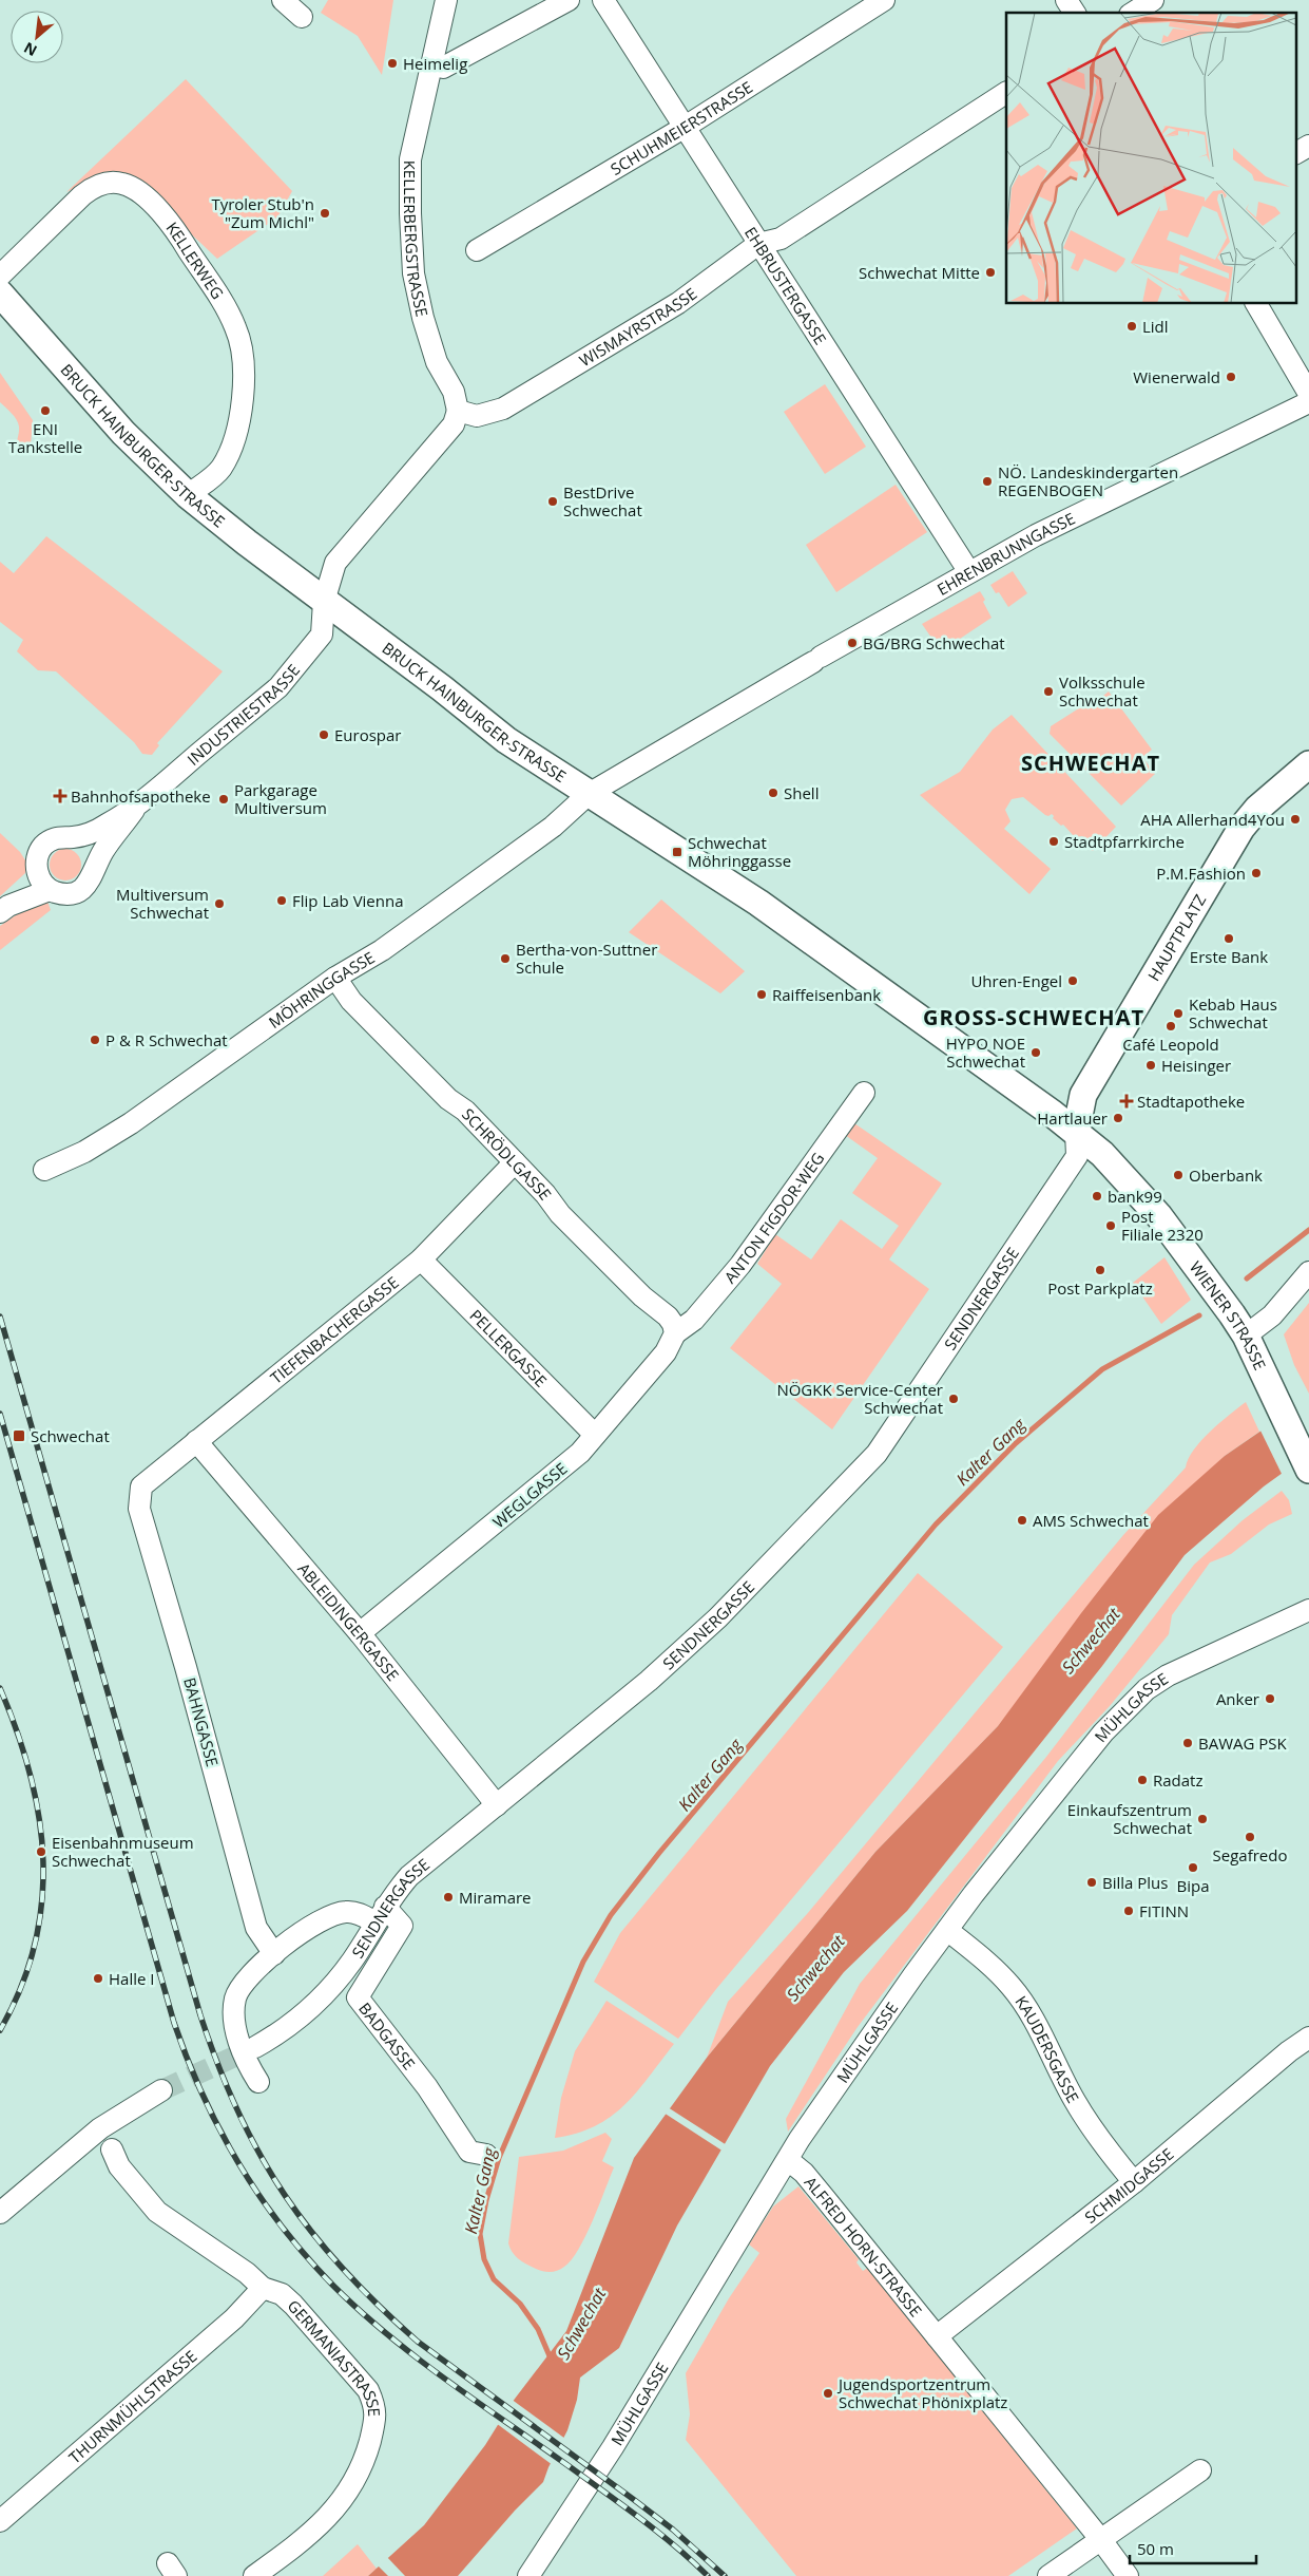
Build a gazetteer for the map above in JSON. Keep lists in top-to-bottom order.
{
  "streets": {
    "main road": ["BRUCK HAINBURGER-STRASSE", "HAUPTPLATZ", "WIENER STRASSE"],
    "street": [
      "SCHUHMEIERSTRASSE",
      "KELLERBERGSTRASSE",
      "KELLERWEG",
      "EHBRUSTERGASSE",
      "WISMAYRSTRASSE",
      "EHRENBRUNNGASSE",
      "INDUSTRIESTRASSE",
      "MÖHRINGGASSE",
      "SCHRÖDLGASSE",
      "ANTON FIGDOR-WEG",
      "SENDNERGASSE",
      "TIEFENBACHERGASSE",
      "PELLERGASSE",
      "WEGLGASSE",
      "ABLEIDINGERGASSE",
      "MÜHLGASSE",
      "BAHNGASSE",
      "BADGASSE",
      "KAUDERSGASSE",
      "SCHMIDGASSE",
      "ALFRED HORN-STRASSE",
      "GERMANIASTRASSE",
      "THURNMÜHLSTRASSE"
    ]
  },
  "crossings": [
    ["SCHUHMEIERSTRASSE", "EHBRUSTERGASSE"],
    ["KELLERBERGSTRASSE", "WISMAYRSTRASSE"],
    ["KELLERWEG", "BRUCK HAINBURGER-STRASSE"],
    ["EHBRUSTERGASSE", "WISMAYRSTRASSE"],
    ["EHBRUSTERGASSE", "EHRENBRUNNGASSE"],
    ["BRUCK HAINBURGER-STRASSE", "EHRENBRUNNGASSE"],
    ["BRUCK HAINBURGER-STRASSE", "INDUSTRIESTRASSE"],
    ["BRUCK HAINBURGER-STRASSE", "HAUPTPLATZ"],
    ["BRUCK HAINBURGER-STRASSE", "MÖHRINGGASSE"],
    ["BRUCK HAINBURGER-STRASSE", "SENDNERGASSE"],
    ["BRUCK HAINBURGER-STRASSE", "WIENER STRASSE"],
    ["EHRENBRUNNGASSE", "MÖHRINGGASSE"],
    ["HAUPTPLATZ", "SENDNERGASSE"],
    ["HAUPTPLATZ", "WIENER STRASSE"],
    ["MÖHRINGGASSE", "SCHRÖDLGASSE"],
    ["SCHRÖDLGASSE", "ANTON FIGDOR-WEG"],
    ["SCHRÖDLGASSE", "TIEFENBACHERGASSE"],
    ["SCHRÖDLGASSE", "WEGLGASSE"],
    ["ANTON FIGDOR-WEG", "WEGLGASSE"],
    ["SENDNERGASSE", "WIENER STRASSE"],
    ["SENDNERGASSE", "ABLEIDINGERGASSE"],
    ["SENDNERGASSE", "BADGASSE"],
    ["TIEFENBACHERGASSE", "PELLERGASSE"],
    ["TIEFENBACHERGASSE", "ABLEIDINGERGASSE"],
    ["TIEFENBACHERGASSE", "BAHNGASSE"],
    ["PELLERGASSE", "WEGLGASSE"],
    ["WEGLGASSE", "ABLEIDINGERGASSE"],
    ["MÜHLGASSE", "KAUDERSGASSE"],
    ["MÜHLGASSE", "ALFRED HORN-STRASSE"],
    ["KAUDERSGASSE", "SCHMIDGASSE"],
    ["SCHMIDGASSE", "ALFRED HORN-STRASSE"],
    ["GERMANIASTRASSE", "THURNMÜHLSTRASSE"]
  ],
  "districts": ["SCHWECHAT", "GROSS-SCHWECHAT"],
  "water": ["Kalter Gang", "Schwechat"],
  "places": {
    "other": [
      "Heimelig",
      "Tyroler Stub'n \"Zum Michl\"",
      "Schwechat Mitte",
      "Lidl",
      "Wienerwald",
      "ENI Tankstelle",
      "NÖ. Landeskindergarten REGENBOGEN",
      "BestDrive Schwechat",
      "BG/BRG Schwechat",
      "Volksschule Schwechat",
      "Eurospar",
      "Shell",
      "Parkgarage Multiversum",
      "AHA Allerhand4You",
      "Stadtpfarrkirche",
      "P.M.Fashion",
      "Flip Lab Vienna",
      "Multiversum Schwechat",
      "Erste Bank",
      "Bertha-von-Suttner Schule",
      "Uhren-Engel",
      "Raiffeisenbank",
      "Kebab Haus Schwechat",
      "Café Leopold",
      "P & R Schwechat",
      "HYPO NOE Schwechat",
      "Heisinger",
      "Hartlauer",
      "Oberbank",
      "bank99",
      "Post Filiale 2320",
      "Post Parkplatz",
      "NÖGKK Service-Center Schwechat",
      "AMS Schwechat",
      "Anker",
      "BAWAG PSK",
      "Radatz",
      "Einkaufszentrum Schwechat",
      "Segafredo",
      "Eisenbahnmuseum Schwechat",
      "Bipa",
      "Billa Plus",
      "Miramare",
      "FITINN",
      "Halle I",
      "Jugendsportzentrum Schwechat Phönixplatz"
    ],
    "health": ["Bahnhofsapotheke", "Stadtapotheke"],
    "transit": ["Schwechat Möhringgasse", "Schwechat"]
  },
  "scale_bar": "50 m",
  "north": "bottom left"
}
